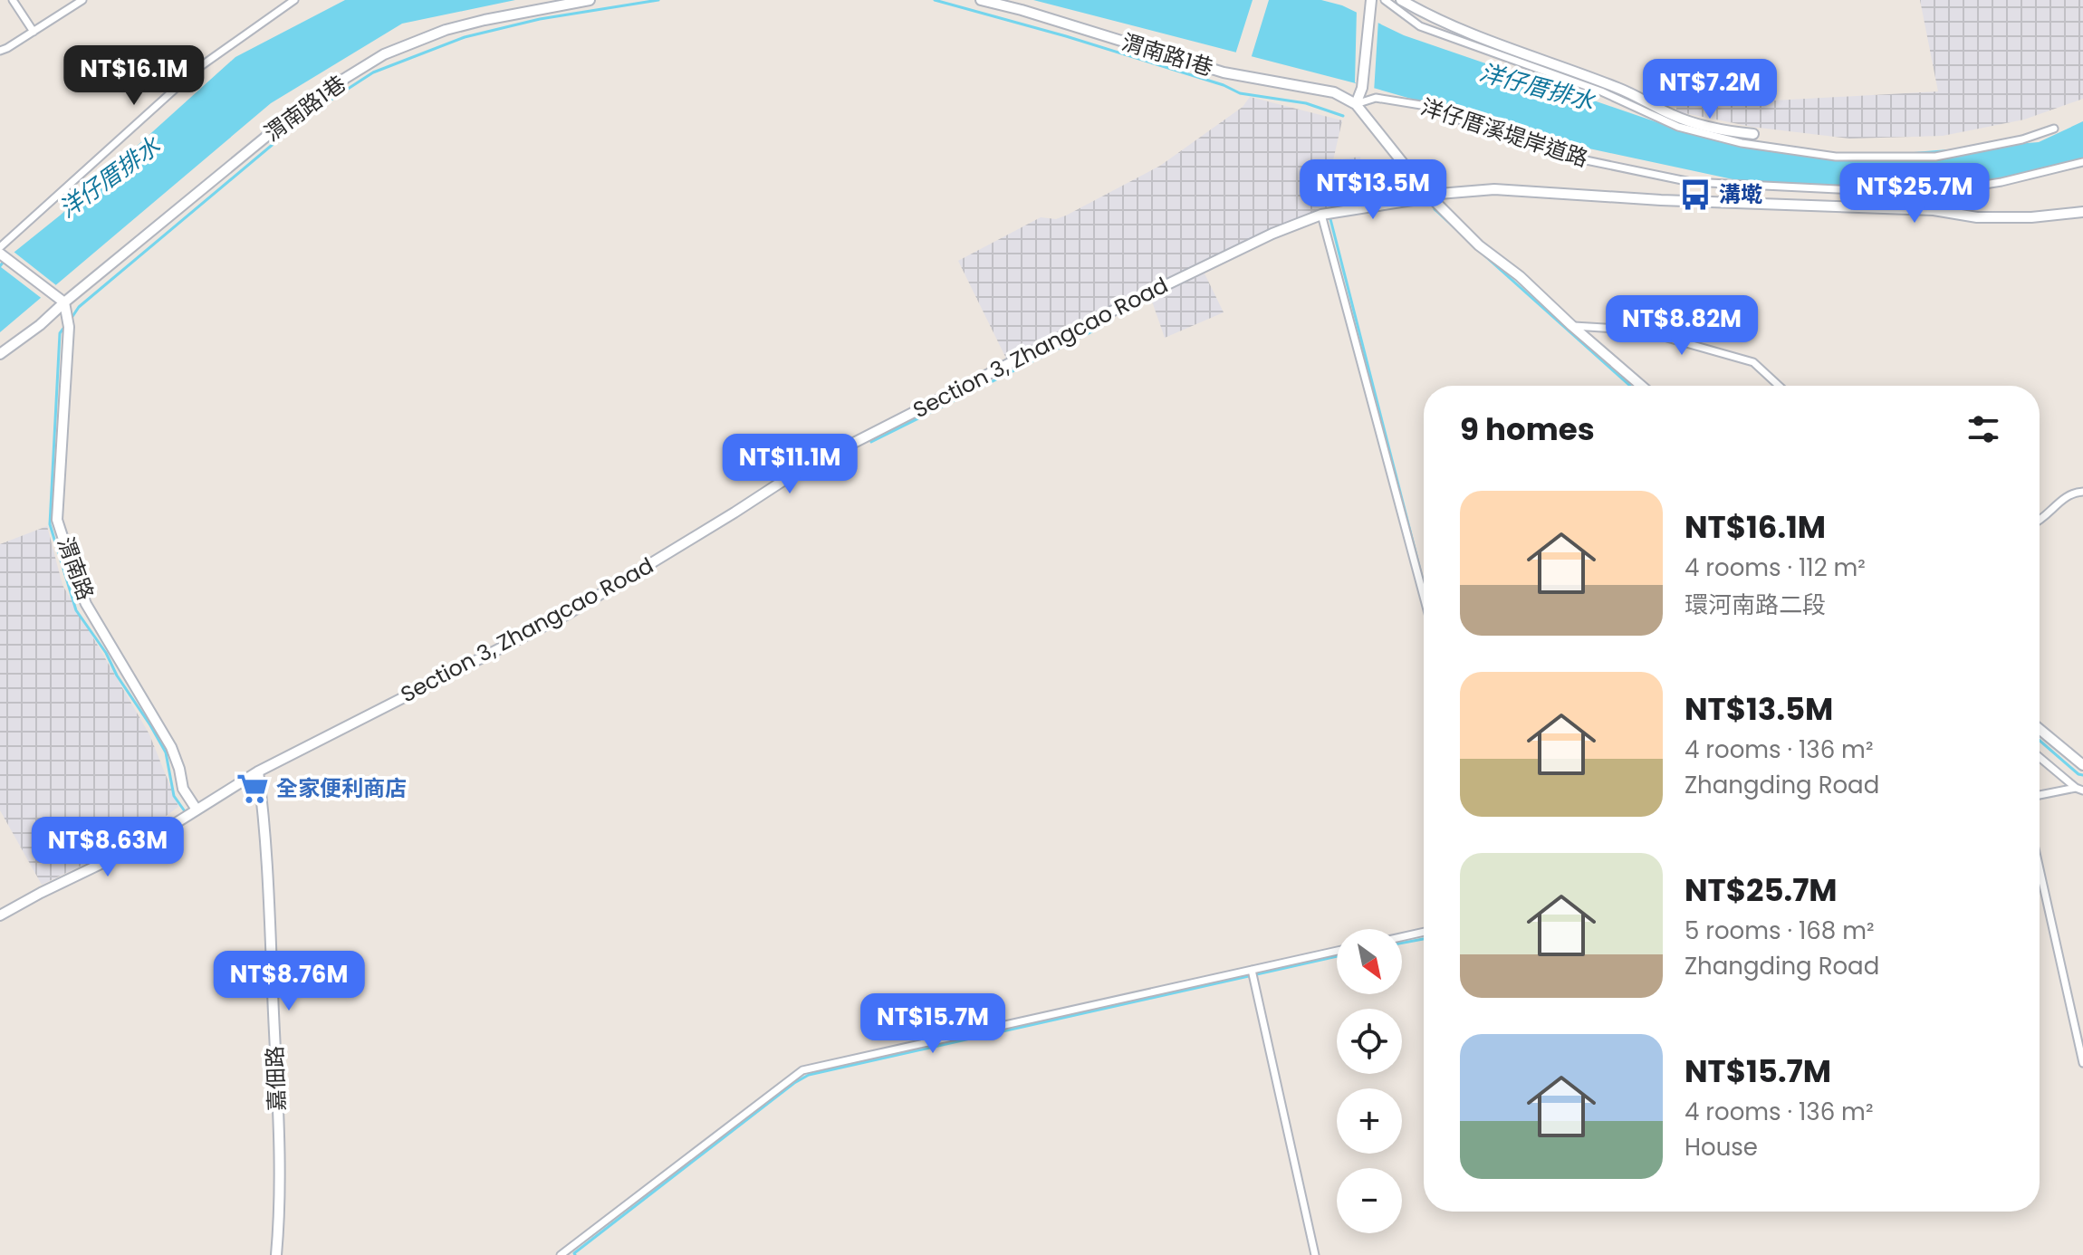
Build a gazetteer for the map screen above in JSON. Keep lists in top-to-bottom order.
{
  "streets": {
    "street": [
      "渭南路1巷",
      "洋仔厝溪堤岸道路",
      "Section 3, Zhangcao Road",
      "渭南路",
      "嘉佃路"
    ]
  },
  "crossings": [
    ["渭南路1巷", "洋仔厝溪堤岸道路"],
    ["渭南路1巷", "渭南路"],
    ["Section 3, Zhangcao Road", "渭南路"],
    ["Section 3, Zhangcao Road", "嘉佃路"]
  ],
  "water": ["洋仔厝排水"],
  "places": {
    "bus stop": ["溝墘"],
    "supermarket": ["全家便利商店"]
  },
  "north": "bottom right",
  "page": {
    "price": [
      "NT$16.1M",
      "NT$7.2M",
      "NT$13.5M",
      "NT$25.7M",
      "NT$8.82M",
      "NT$11.1M",
      "NT$8.63M",
      "NT$8.76M",
      "NT$15.7M"
    ],
    "heading": "9 homes",
    "list": [
      {
        "name": "NT$16.1M",
        "note": "4 rooms · 112 m² · 環河南路二段"
      },
      {
        "name": "NT$13.5M",
        "note": "4 rooms · 136 m² · Zhangding Road"
      },
      {
        "name": "NT$25.7M",
        "note": "5 rooms · 168 m² · Zhangding Road"
      },
      {
        "name": "NT$15.7M",
        "note": "4 rooms · 136 m² · House"
      }
    ],
    "map_buttons": ["+", "−"]
  }
}
